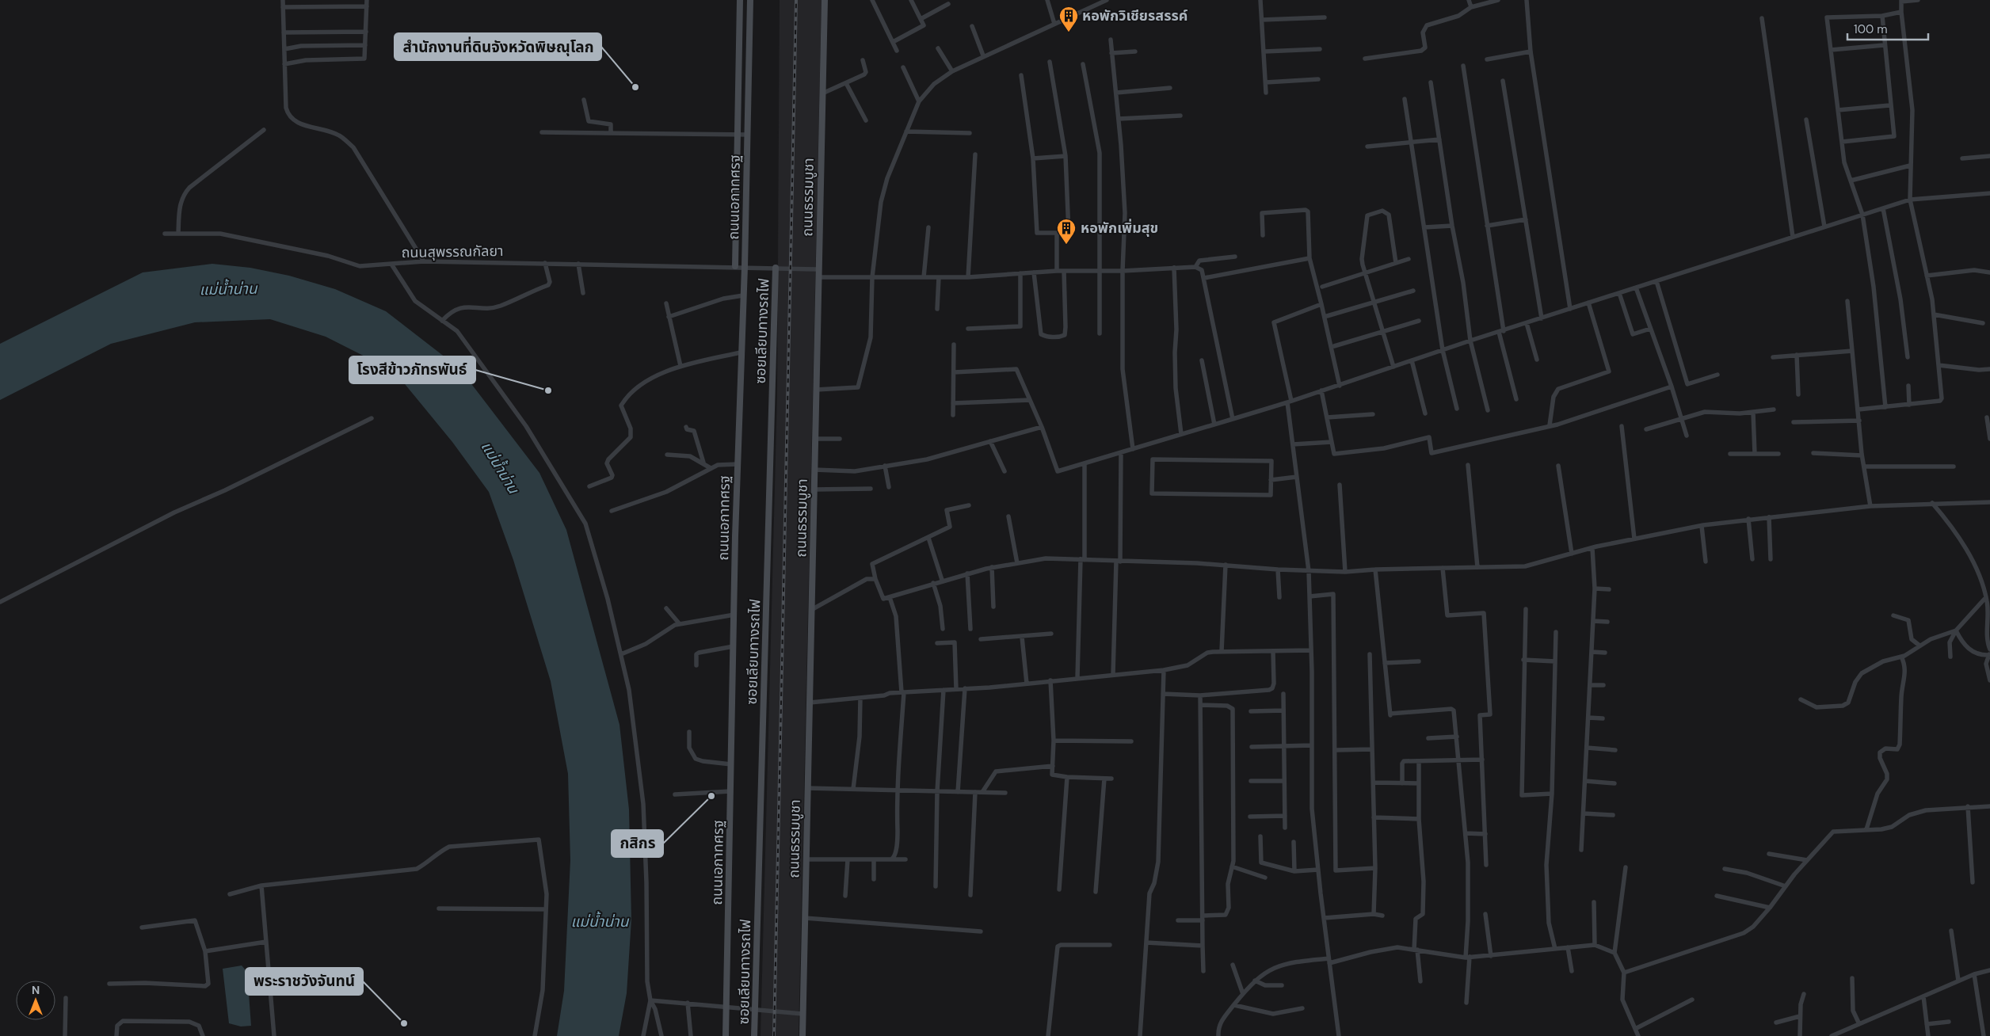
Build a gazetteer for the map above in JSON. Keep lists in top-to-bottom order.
{
  "streets": {
    "main road": ["ถนนเอกาทศรฐ", "ถนนธรรมบูชา", "ซอยเลียบทางรถไฟ"],
    "street": ["ถนนสุพรรณกัลยา"]
  },
  "crossings": [
    ["ถนนเอกาทศรฐ", "ถนนสุพรรณกัลยา"],
    ["ถนนธรรมบูชา", "ถนนสุพรรณกัลยา"],
    ["ถนนสุพรรณกัลยา", "ซอยเลียบทางรถไฟ"]
  ],
  "water": ["แม่น้ำน่าน"],
  "places": {
    "building": ["หอพักวิเชียรสรรค์", "หอพักเพิ่มสุข"],
    "other": [
      "สำนักงานที่ดินจังหวัดพิษณุโลก",
      "โรงสีข้าวภัทรพันธ์",
      "กสิกร",
      "พระราชวังจันทน์"
    ]
  },
  "scale_bar": "100 m",
  "north": "top"
}
